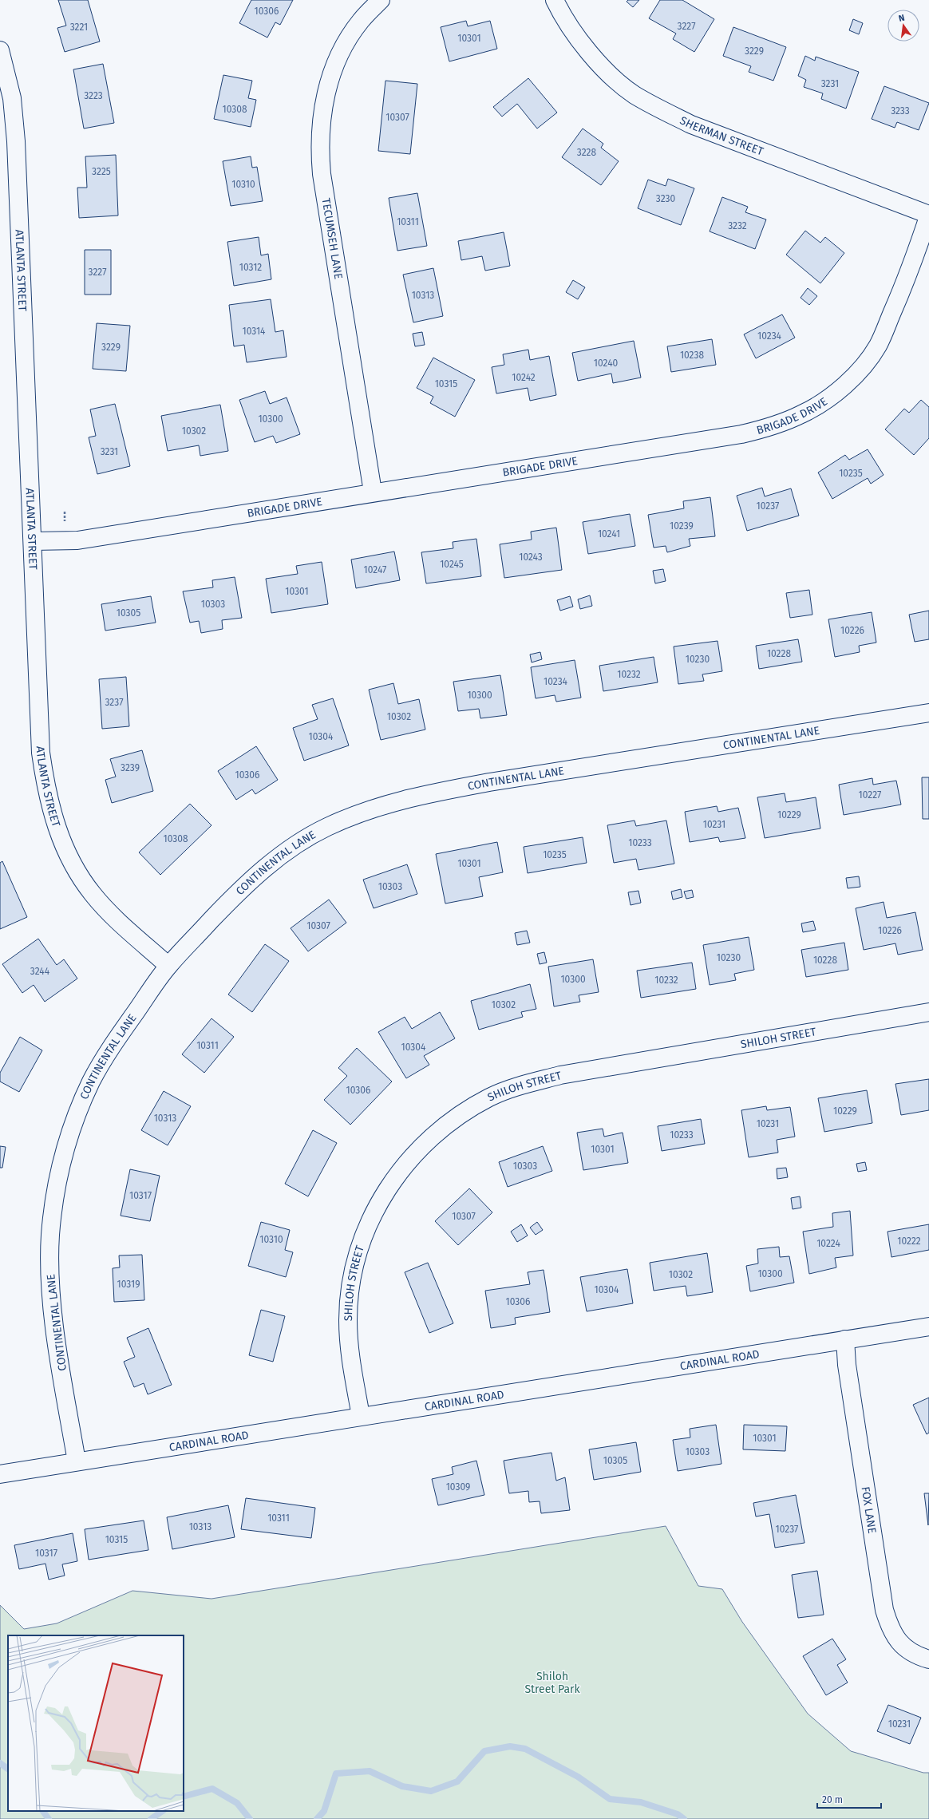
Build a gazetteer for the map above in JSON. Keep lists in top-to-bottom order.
{
  "streets": {
    "street": [
      "SHERMAN STREET",
      "TECUMSEH LANE",
      "ATLANTA STREET",
      "BRIGADE DRIVE",
      "CONTINENTAL LANE",
      "SHILOH STREET",
      "CARDINAL ROAD",
      "FOX LANE"
    ]
  },
  "crossings": [
    ["SHERMAN STREET", "BRIGADE DRIVE"],
    ["TECUMSEH LANE", "BRIGADE DRIVE"],
    ["ATLANTA STREET", "BRIGADE DRIVE"],
    ["ATLANTA STREET", "CONTINENTAL LANE"],
    ["CONTINENTAL LANE", "CARDINAL ROAD"],
    ["SHILOH STREET", "CARDINAL ROAD"],
    ["CARDINAL ROAD", "FOX LANE"]
  ],
  "parks": ["Shiloh Street Park"],
  "house_numbers": [
    "10306",
    "3227",
    "3221",
    "10301",
    "3229",
    "3231",
    "3223",
    "10308",
    "3233",
    "10307",
    "3228",
    "3225",
    "10310",
    "3230",
    "10311",
    "3232",
    "10312",
    "3227",
    "10313",
    "10314",
    "10234",
    "3229",
    "10238",
    "10240",
    "10242",
    "10315",
    "10300",
    "10302",
    "3231",
    "10235",
    "10237",
    "10239",
    "10241",
    "10243",
    "10245",
    "10247",
    "10301",
    "10303",
    "10305",
    "10226",
    "10228",
    "10230",
    "10232",
    "10234",
    "10300",
    "3237",
    "10302",
    "10304",
    "3239",
    "10306",
    "10227",
    "10229",
    "10231",
    "10308",
    "10233",
    "10235",
    "10301",
    "10303",
    "10307",
    "10226",
    "10230",
    "10228",
    "3244",
    "10300",
    "10232",
    "10302",
    "10311",
    "10304",
    "10306",
    "10229",
    "10313",
    "10231",
    "10233",
    "10301",
    "10303",
    "10317",
    "10307",
    "10310",
    "10222",
    "10224",
    "10300",
    "10302",
    "10319",
    "10304",
    "10306",
    "10301",
    "10303",
    "10305",
    "10309",
    "10311",
    "10313",
    "10237",
    "10315",
    "10317",
    "10231"
  ],
  "scale_bar": "20 m",
  "north": "top"
}
